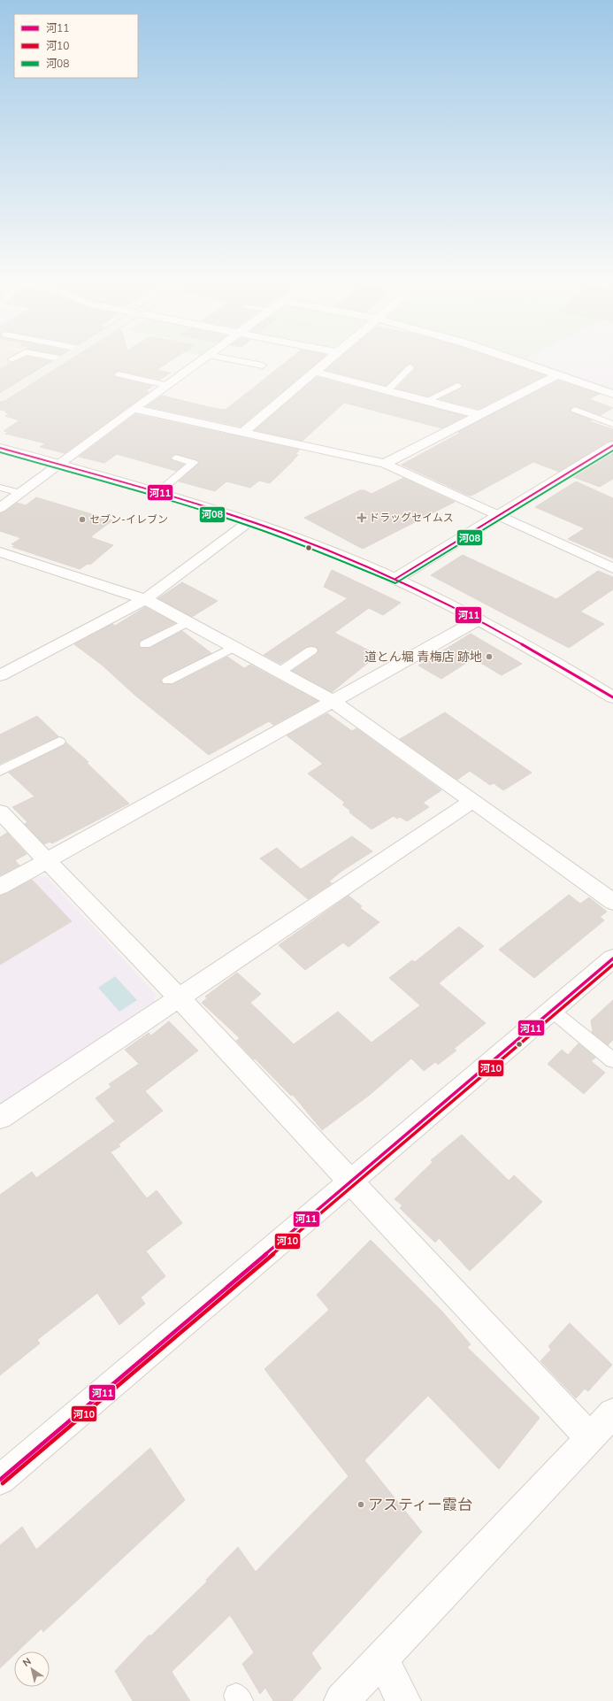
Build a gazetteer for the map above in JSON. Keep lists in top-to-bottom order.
{
  "places": {
    "health": ["ドラッグセイムス"],
    "other": ["セブン-イレブン", "道とん堀 青梅店 跡地", "アスティー霞台"]
  },
  "lines": ["transit line 河11", "transit line 河08", "transit line 河10"],
  "legend": ["河11", "河10", "河08"],
  "north": "top left"
}
